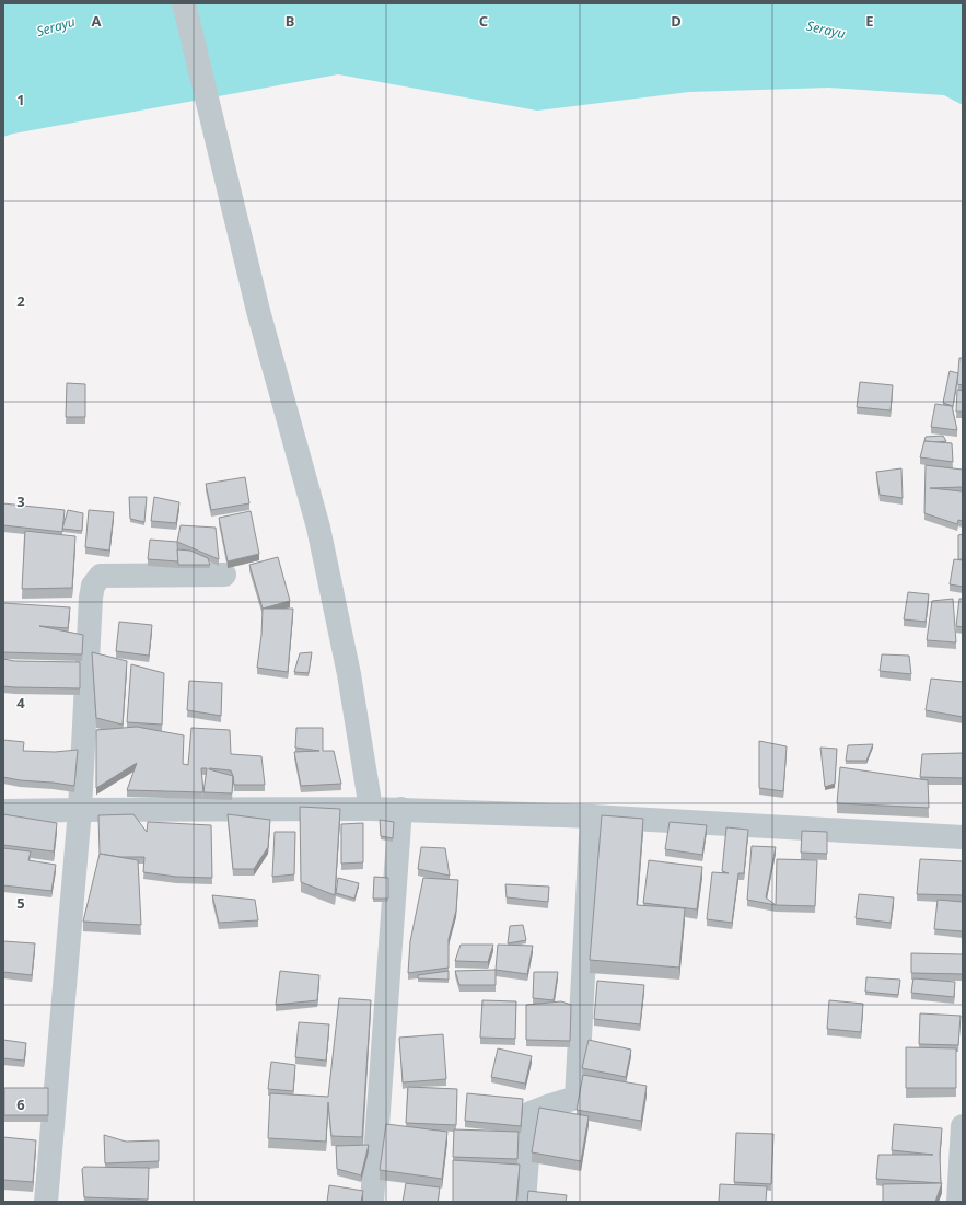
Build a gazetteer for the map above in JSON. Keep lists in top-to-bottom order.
{
  "water": ["Serayu"],
  "grid": {
    "columns": [
      "A",
      "B",
      "C",
      "D",
      "E"
    ],
    "rows": [
      "1",
      "2",
      "3",
      "4",
      "5",
      "6"
    ]
  }
}
